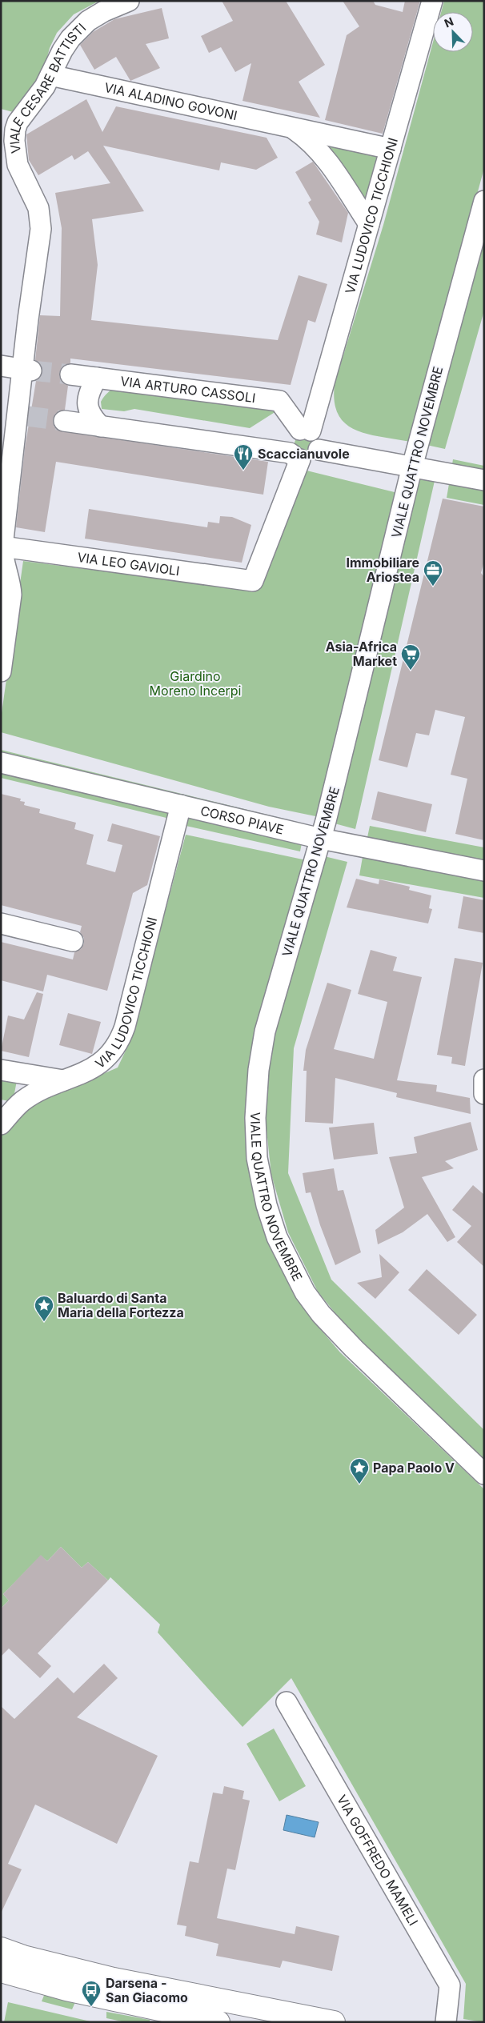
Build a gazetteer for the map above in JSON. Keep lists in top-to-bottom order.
{
  "streets": {
    "street": [
      "VIALE CESARE BATTISTI",
      "VIA ALADINO GOVONI",
      "VIA LUDOVICO TICCHIONI",
      "VIA ARTURO CASSOLI",
      "VIALE QUATTRO NOVEMBRE",
      "VIA LEO GAVIOLI",
      "CORSO PIAVE",
      "VIA GOFFREDO MAMELI"
    ]
  },
  "crossings": [
    ["VIALE CESARE BATTISTI", "VIA ALADINO GOVONI"],
    ["VIALE CESARE BATTISTI", "VIA LEO GAVIOLI"],
    ["VIA ALADINO GOVONI", "VIA LUDOVICO TICCHIONI"],
    ["VIA LUDOVICO TICCHIONI", "VIA ARTURO CASSOLI"],
    ["VIA LUDOVICO TICCHIONI", "VIA LEO GAVIOLI"],
    ["VIA LUDOVICO TICCHIONI", "CORSO PIAVE"],
    ["VIA ARTURO CASSOLI", "VIA LEO GAVIOLI"],
    ["VIALE QUATTRO NOVEMBRE", "CORSO PIAVE"]
  ],
  "parks": ["Giardino Moreno Incerpi"],
  "places": {
    "restaurant": ["Scaccianuvole"],
    "office": ["Immobiliare Ariostea"],
    "supermarket": ["Asia-Africa Market"],
    "place": ["Baluardo di Santa Maria della Fortezza", "Papa Paolo V"],
    "bus stop": ["Darsena - San Giacomo"]
  },
  "north": "top left"
}
